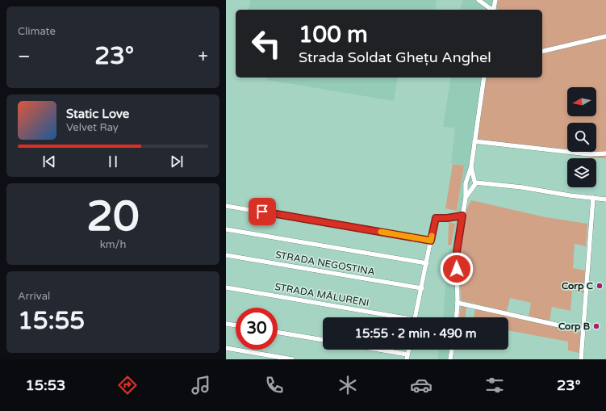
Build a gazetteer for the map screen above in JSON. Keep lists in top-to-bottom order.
{
  "streets": {
    "street": ["STRADA NEGOSTINA", "STRADA MĂLURENI"]
  },
  "places": ["Corp C", "Corp B"],
  "north": "left",
  "page": {
    "tile": [
      "Climate",
      ["20", "km/h"],
      ["Arrival", "15:55"]
    ],
    "turn": ["100 m", "Strada Soldat Ghețu Anghel"],
    "heat": ["−", "23°", "+"],
    "song": ["Static Love", "Velvet Ray"],
    "limit": "30",
    "trip": "15:55 · 2 min · 490 m",
    "tabs": ["15:53", "23°"]
  }
}
